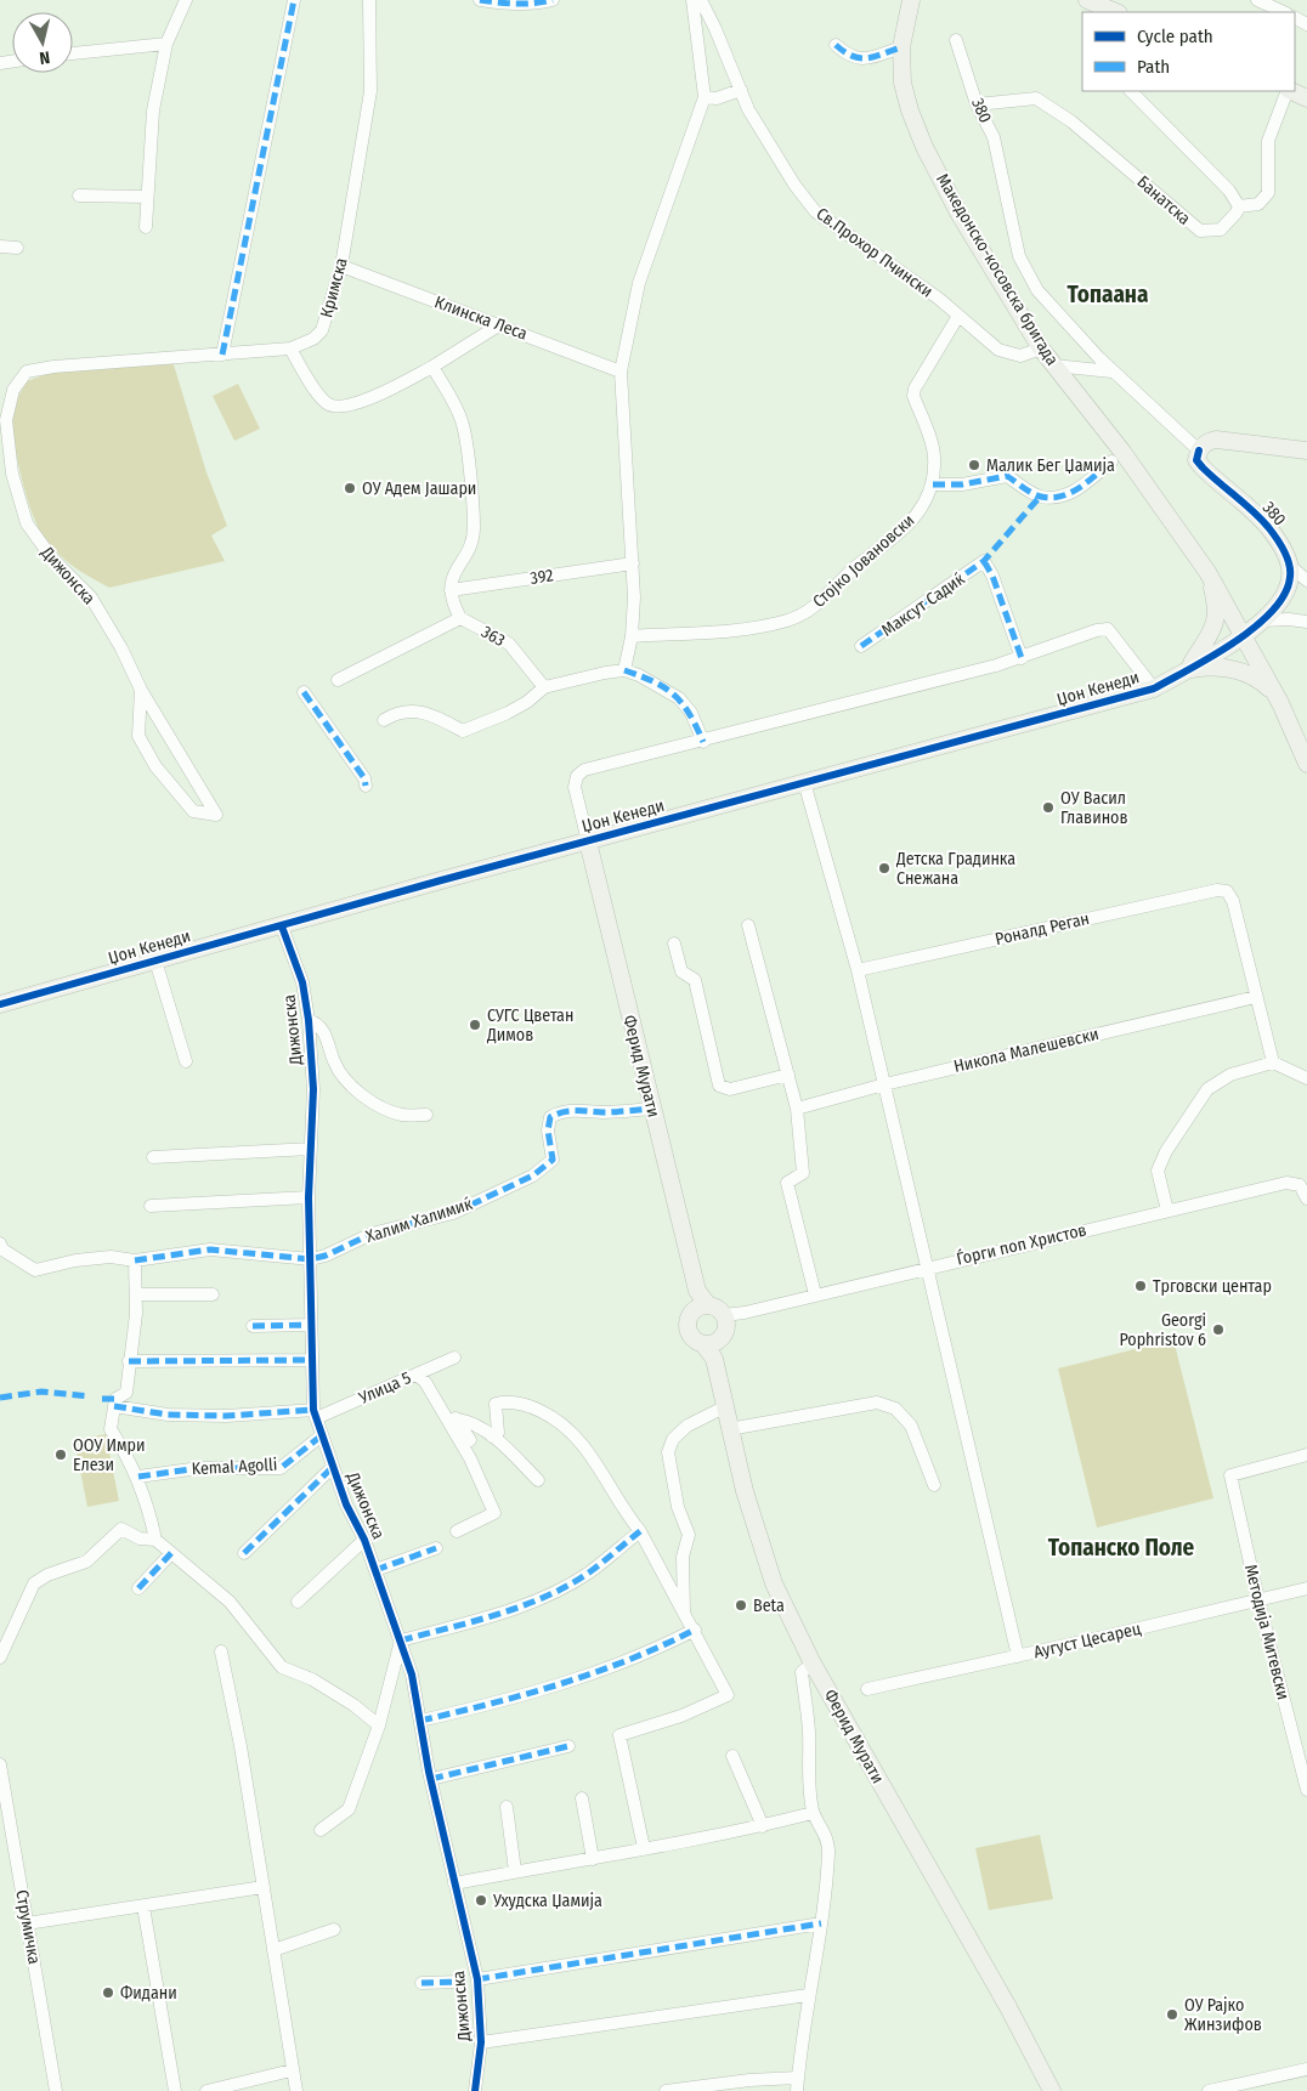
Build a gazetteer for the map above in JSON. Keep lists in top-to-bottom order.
{
  "streets": {
    "street": [
      "380",
      "Банатска",
      "Св.Прохор Пчински",
      "Македонско-косовска бригада",
      "Кримска",
      "Клинска Леса",
      "Стојко Јовановски",
      "Дижонска",
      "392",
      "Максут Садиќ",
      "363",
      "Џон Кенеди",
      "Роналд Реган",
      "Никола Малешевски",
      "Ферид Мурати",
      "Халим Халимиќ",
      "Ѓорги поп Христов",
      "Улица 5",
      "Kemal Agolli",
      "Методија Митевски",
      "Аугуст Цесарец",
      "Струмичка"
    ]
  },
  "crossings": [
    ["380", "Банатска"],
    ["Св.Прохор Пчински", "Македонско-косовска бригада"],
    ["Св.Прохор Пчински", "Стојко Јовановски"],
    ["Македонско-косовска бригада", "Џон Кенеди"],
    ["Кримска", "Клинска Леса"],
    ["Кримска", "Дижонска"],
    ["Дижонска", "Џон Кенеди"],
    ["Дижонска", "Халим Халимиќ"],
    ["Дижонска", "Улица 5"],
    ["Дижонска", "Kemal Agolli"],
    ["Џон Кенеди", "Ферид Мурати"],
    ["Роналд Реган", "Никола Малешевски"],
    ["Ферид Мурати", "Халим Халимиќ"],
    ["Методија Митевски", "Аугуст Цесарец"]
  ],
  "districts": ["Топаана", "Топанско Поле"],
  "places": [
    "Малик Бег Џамија",
    "ОУ Адем Јашари",
    "ОУ Васил Главинов",
    "Детска Градинка Снежана",
    "СУГС Цветан Димов",
    "Трговски центар",
    "Georgi Pophristov 6",
    "ООУ Имри Елези",
    "Beta",
    "Ухудска Џамија",
    "Фидани",
    "ОУ Рајко Жинзифов"
  ],
  "legend": ["Cycle path", "Path"],
  "north": "bottom"
}
